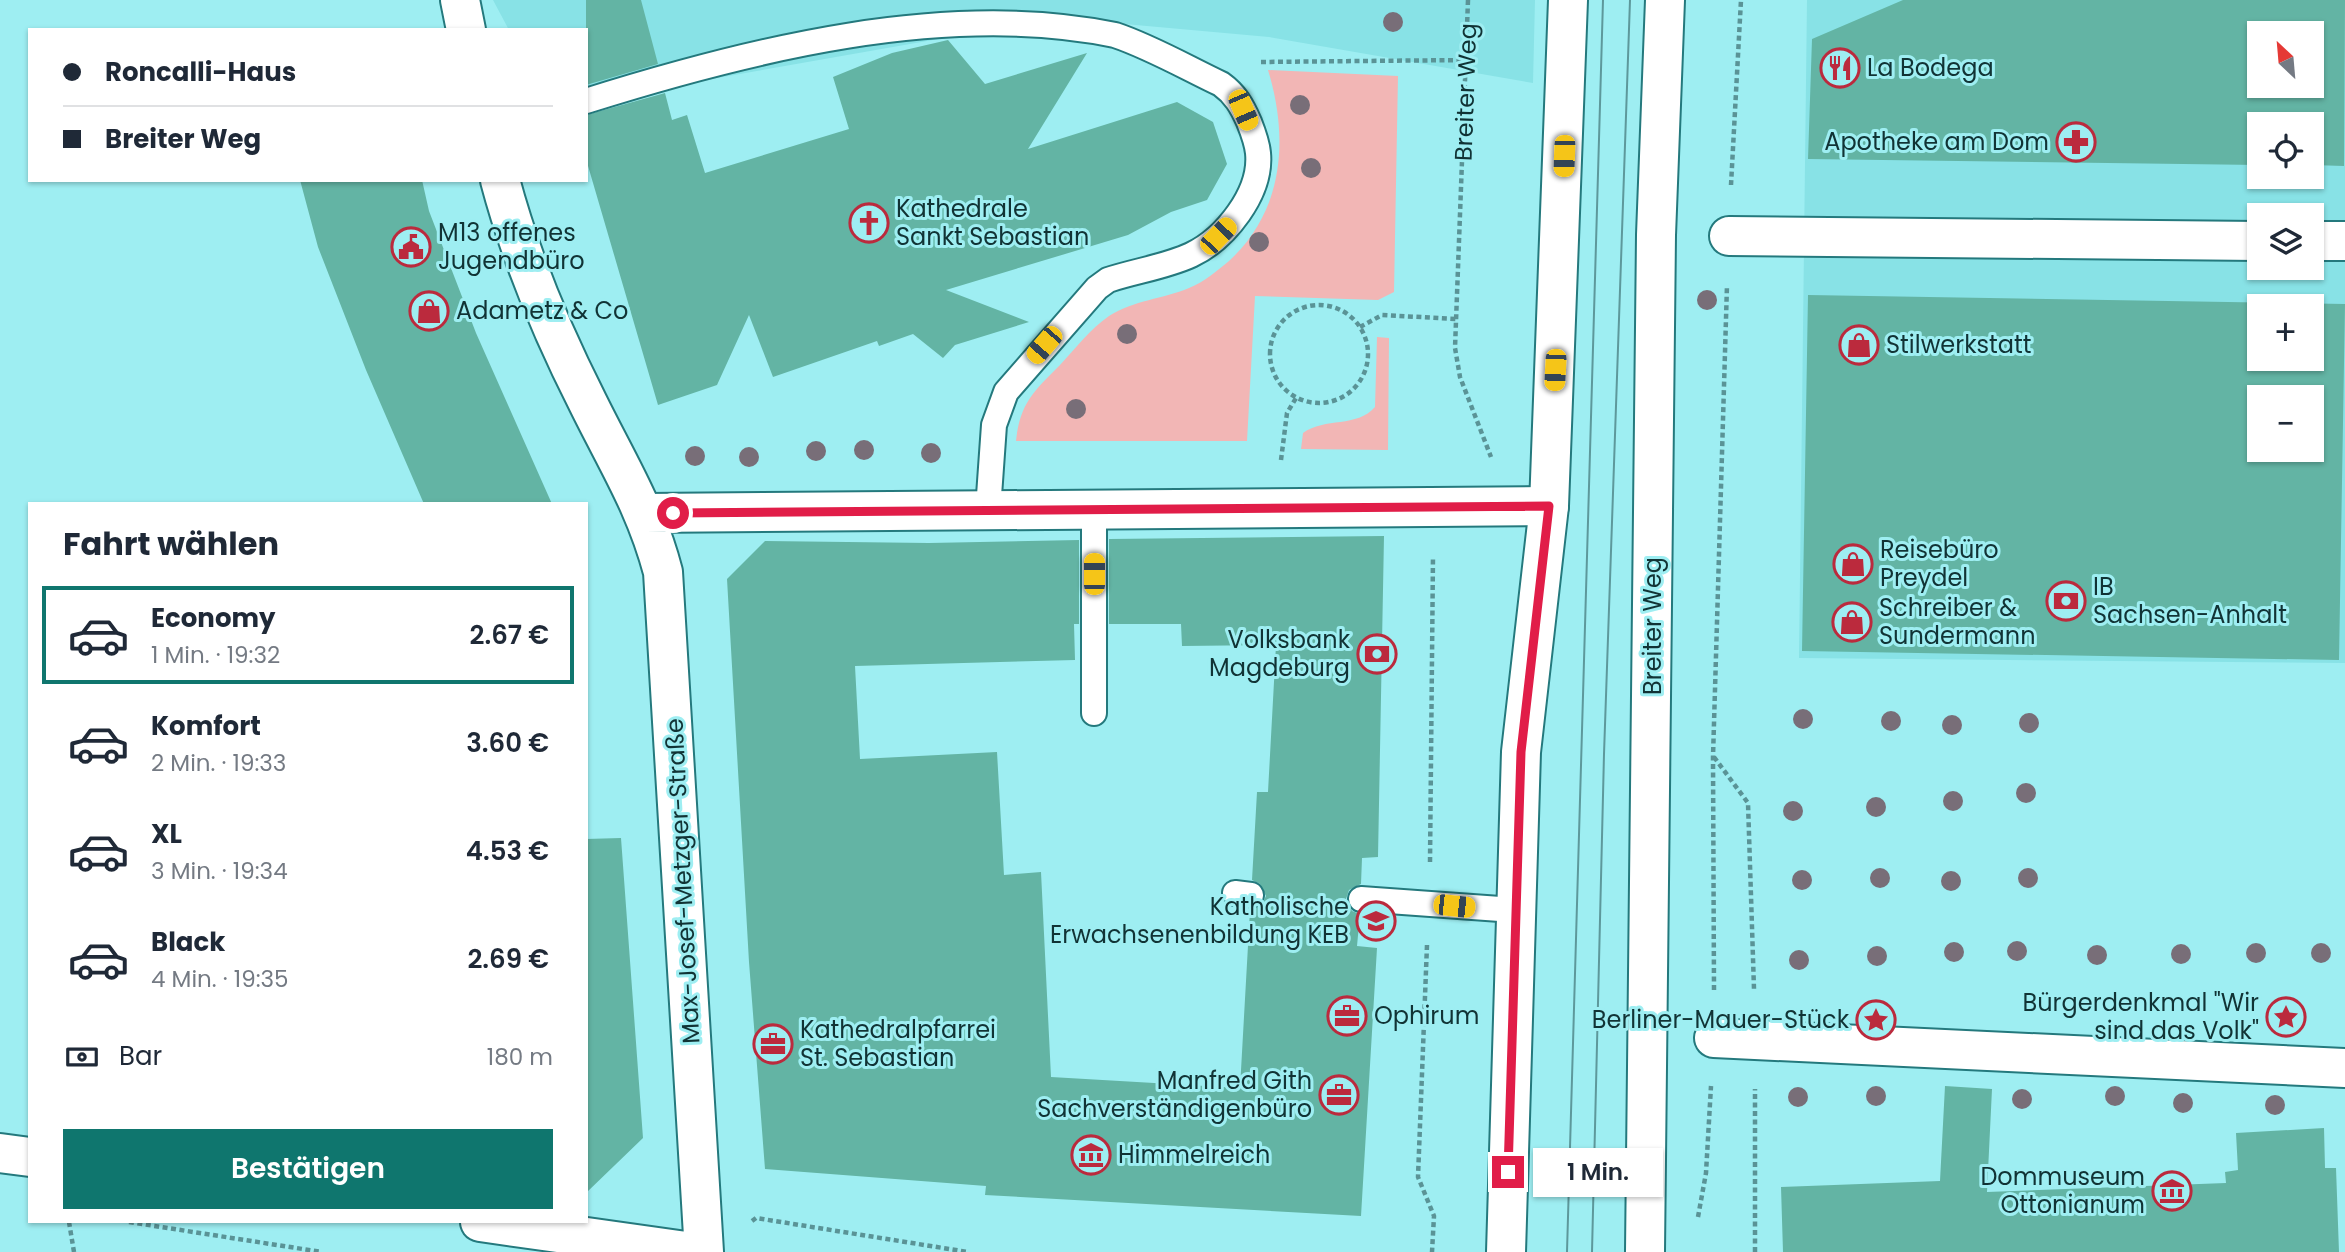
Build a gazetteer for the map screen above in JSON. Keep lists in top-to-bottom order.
{
  "streets": {
    "street": ["Breiter Weg", "Max-Josef-Metzger-Straße"]
  },
  "places": {
    "restaurant": ["La Bodega"],
    "pharmacy": ["Apotheke am Dom"],
    "church": ["Kathedrale Sankt Sebastian"],
    "public building": ["M13 offenes Jugendbüro"],
    "shop": [
      "Adametz & Co",
      "Stilwerkstatt",
      "Reisebüro Preydel",
      "Schreiber & Sundermann"
    ],
    "bank": ["IB Sachsen-Anhalt", "Volksbank Magdeburg"],
    "school or university": ["Katholische Erwachsenenbildung KEB"],
    "office": ["Ophirum", "Kathedralpfarrei St. Sebastian", "Manfred Gith Sachverständigenbüro"],
    "place": ["Bürgerdenkmal \"Wir sind das Volk\"", "Berliner-Mauer-Stück"],
    "museum": ["Himmelreich", "Dommuseum Ottonianum"]
  },
  "north": "top left",
  "page": {
    "map_buttons": ["+", "−"],
    "banner": ["Roncalli-Haus", "Breiter Weg"],
    "heading": "Fahrt wählen",
    "list": [
      {
        "name": "Economy",
        "note": "1 Min. · 19:32",
        "value": "2.67 €"
      },
      {
        "name": "Komfort",
        "note": "2 Min. · 19:33",
        "value": "3.60 €"
      },
      {
        "name": "XL",
        "note": "3 Min. · 19:34",
        "value": "4.53 €"
      },
      {
        "name": "Black",
        "note": "4 Min. · 19:35",
        "value": "2.69 €"
      }
    ],
    "pay": ["Bar", "180 m"],
    "buttons": "Bestätigen",
    "bubble": "1 Min."
  }
}
